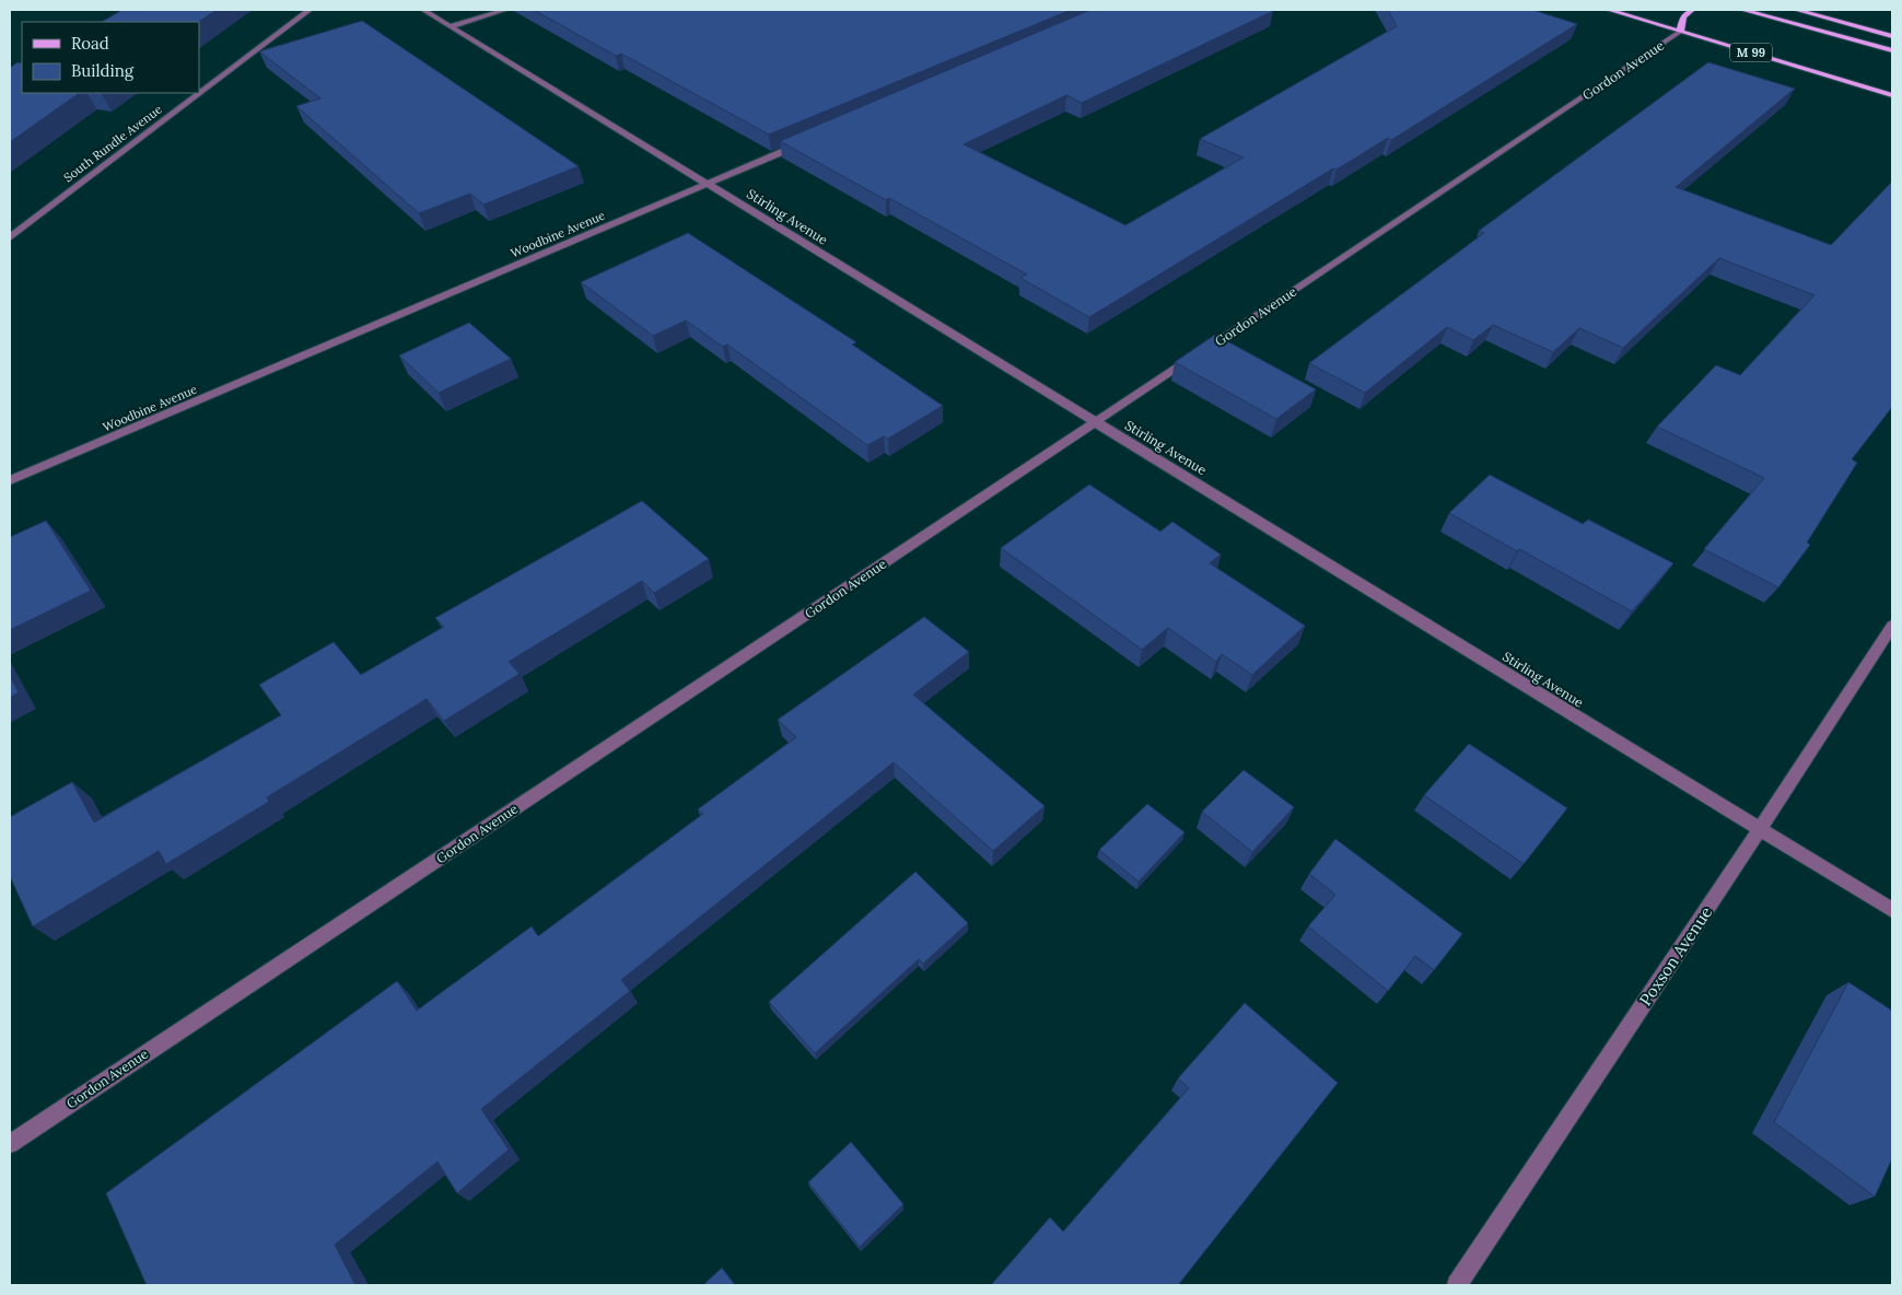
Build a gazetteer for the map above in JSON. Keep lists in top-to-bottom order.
{
  "streets": {
    "main road": ["M 99"],
    "street": [
      "Gordon Avenue",
      "South Rundle Avenue",
      "Stirling Avenue",
      "Woodbine Avenue",
      "Poxson Avenue"
    ]
  },
  "crossings": [
    ["M 99", "Gordon Avenue"],
    ["Gordon Avenue", "Stirling Avenue"],
    ["Stirling Avenue", "Woodbine Avenue"],
    ["Stirling Avenue", "Poxson Avenue"]
  ],
  "legend": ["Road", "Building"]
}
